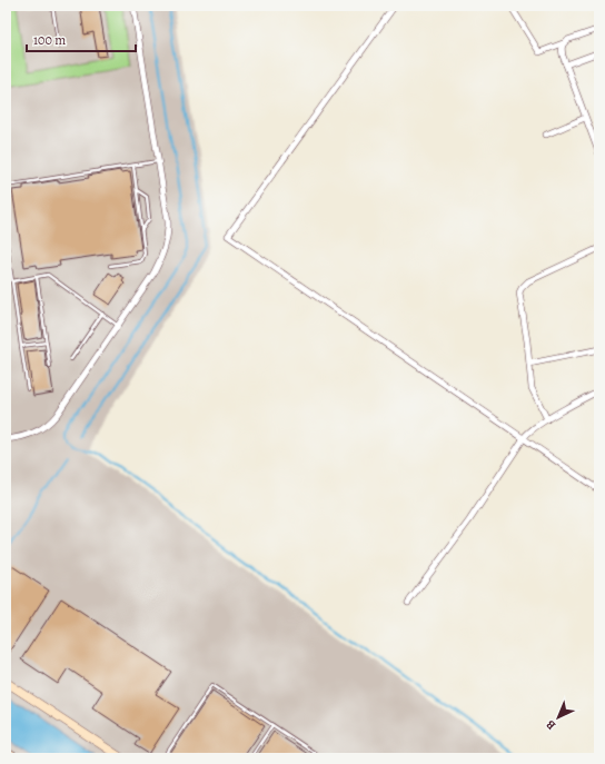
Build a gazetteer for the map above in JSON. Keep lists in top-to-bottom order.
{
  "scale_bar": "100 m",
  "north": "bottom left"
}
